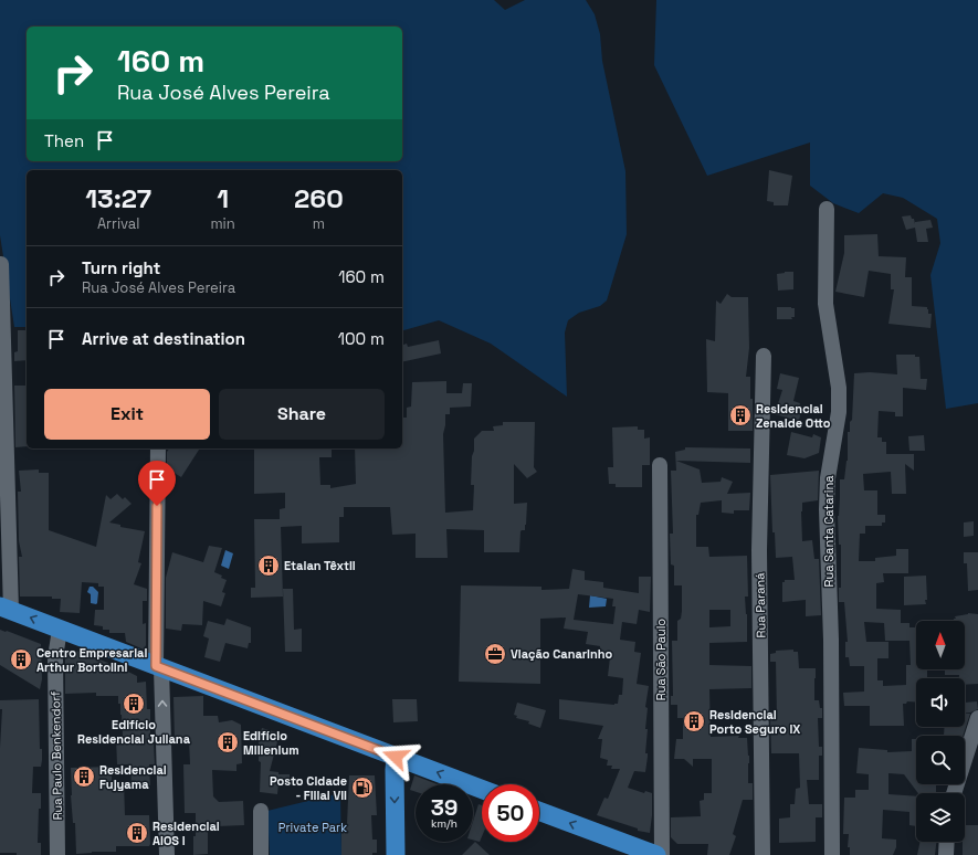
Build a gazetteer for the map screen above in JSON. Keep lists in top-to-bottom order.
{
  "streets": {
    "street": [
      "Rua Santa Catarina",
      "Rua Paraná",
      "Rua São Paulo",
      "Rua Paulo Benkendorf"
    ]
  },
  "parks": ["Private Park"],
  "places": {
    "building": [
      "Residencial Zenaide Otto",
      "Etalan Têxtil",
      "Centro Empresarial Arthur Bortolini",
      "Edifício Residencial Juliana",
      "Residencial Porto Seguro IX",
      "Edifício Millenium",
      "Residencial Fujyama",
      "Residencial AIOS I"
    ],
    "office": ["Viação Canarinho"],
    "fuel station": ["Posto Cidade - Filial VII"]
  },
  "north": "top",
  "page": {
    "turn": ["160 m", "Rua José Alves Pereira"],
    "then": "Then",
    "eta": [
      "13:27",
      "Arrival",
      "1",
      "min",
      "260",
      "m"
    ],
    "list": [
      {
        "name": "Turn right",
        "note": "Rua José Alves Pereira",
        "value": "160 m"
      },
      {
        "name": "Arrive at destination",
        "value": "100 m"
      }
    ],
    "buttons": ["Exit", "Share"],
    "speed": "39 km/h",
    "limit": "50"
  }
}
